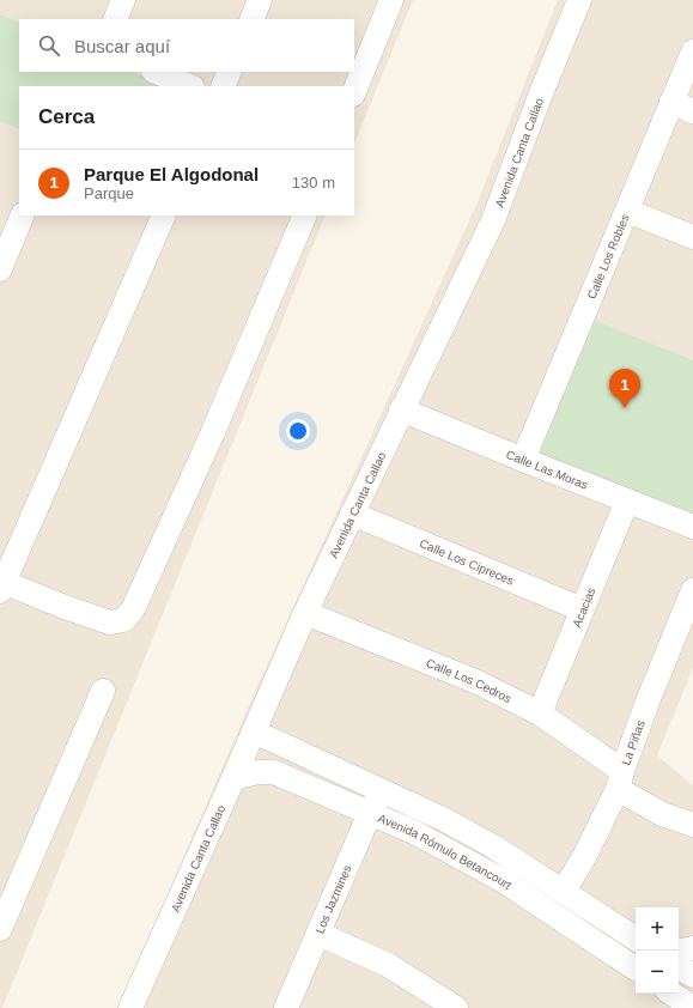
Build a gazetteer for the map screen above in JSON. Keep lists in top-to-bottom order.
{
  "streets": {
    "street": [
      "Avenida Canta Callao",
      "Calle Los Robles",
      "Calle Las Moras",
      "Calle Los Cipreces",
      "Acacias",
      "Calle Los Cedros",
      "La Piñas",
      "Avenida Rómulo Betancourt",
      "Los Jazmines"
    ]
  },
  "crossings": [
    ["Avenida Canta Callao", "Calle Las Moras"],
    ["Avenida Canta Callao", "Calle Los Cipreces"],
    ["Avenida Canta Callao", "Calle Los Cedros"],
    ["Avenida Canta Callao", "Avenida Rómulo Betancourt"],
    ["Calle Los Robles", "Calle Las Moras"],
    ["Calle Las Moras", "Acacias"],
    ["Calle Los Cipreces", "Acacias"],
    ["Acacias", "Calle Los Cedros"],
    ["Calle Los Cedros", "La Piñas"],
    ["La Piñas", "Avenida Rómulo Betancourt"],
    ["Avenida Rómulo Betancourt", "Los Jazmines"]
  ],
  "page": {
    "search": "Buscar aquí",
    "heading": "Cerca",
    "list": [
      {
        "mark": "1",
        "name": "Parque El Algodonal",
        "note": "Parque",
        "value": "130 m"
      }
    ],
    "pins": "1",
    "map_buttons": ["+", "−"]
  }
}
